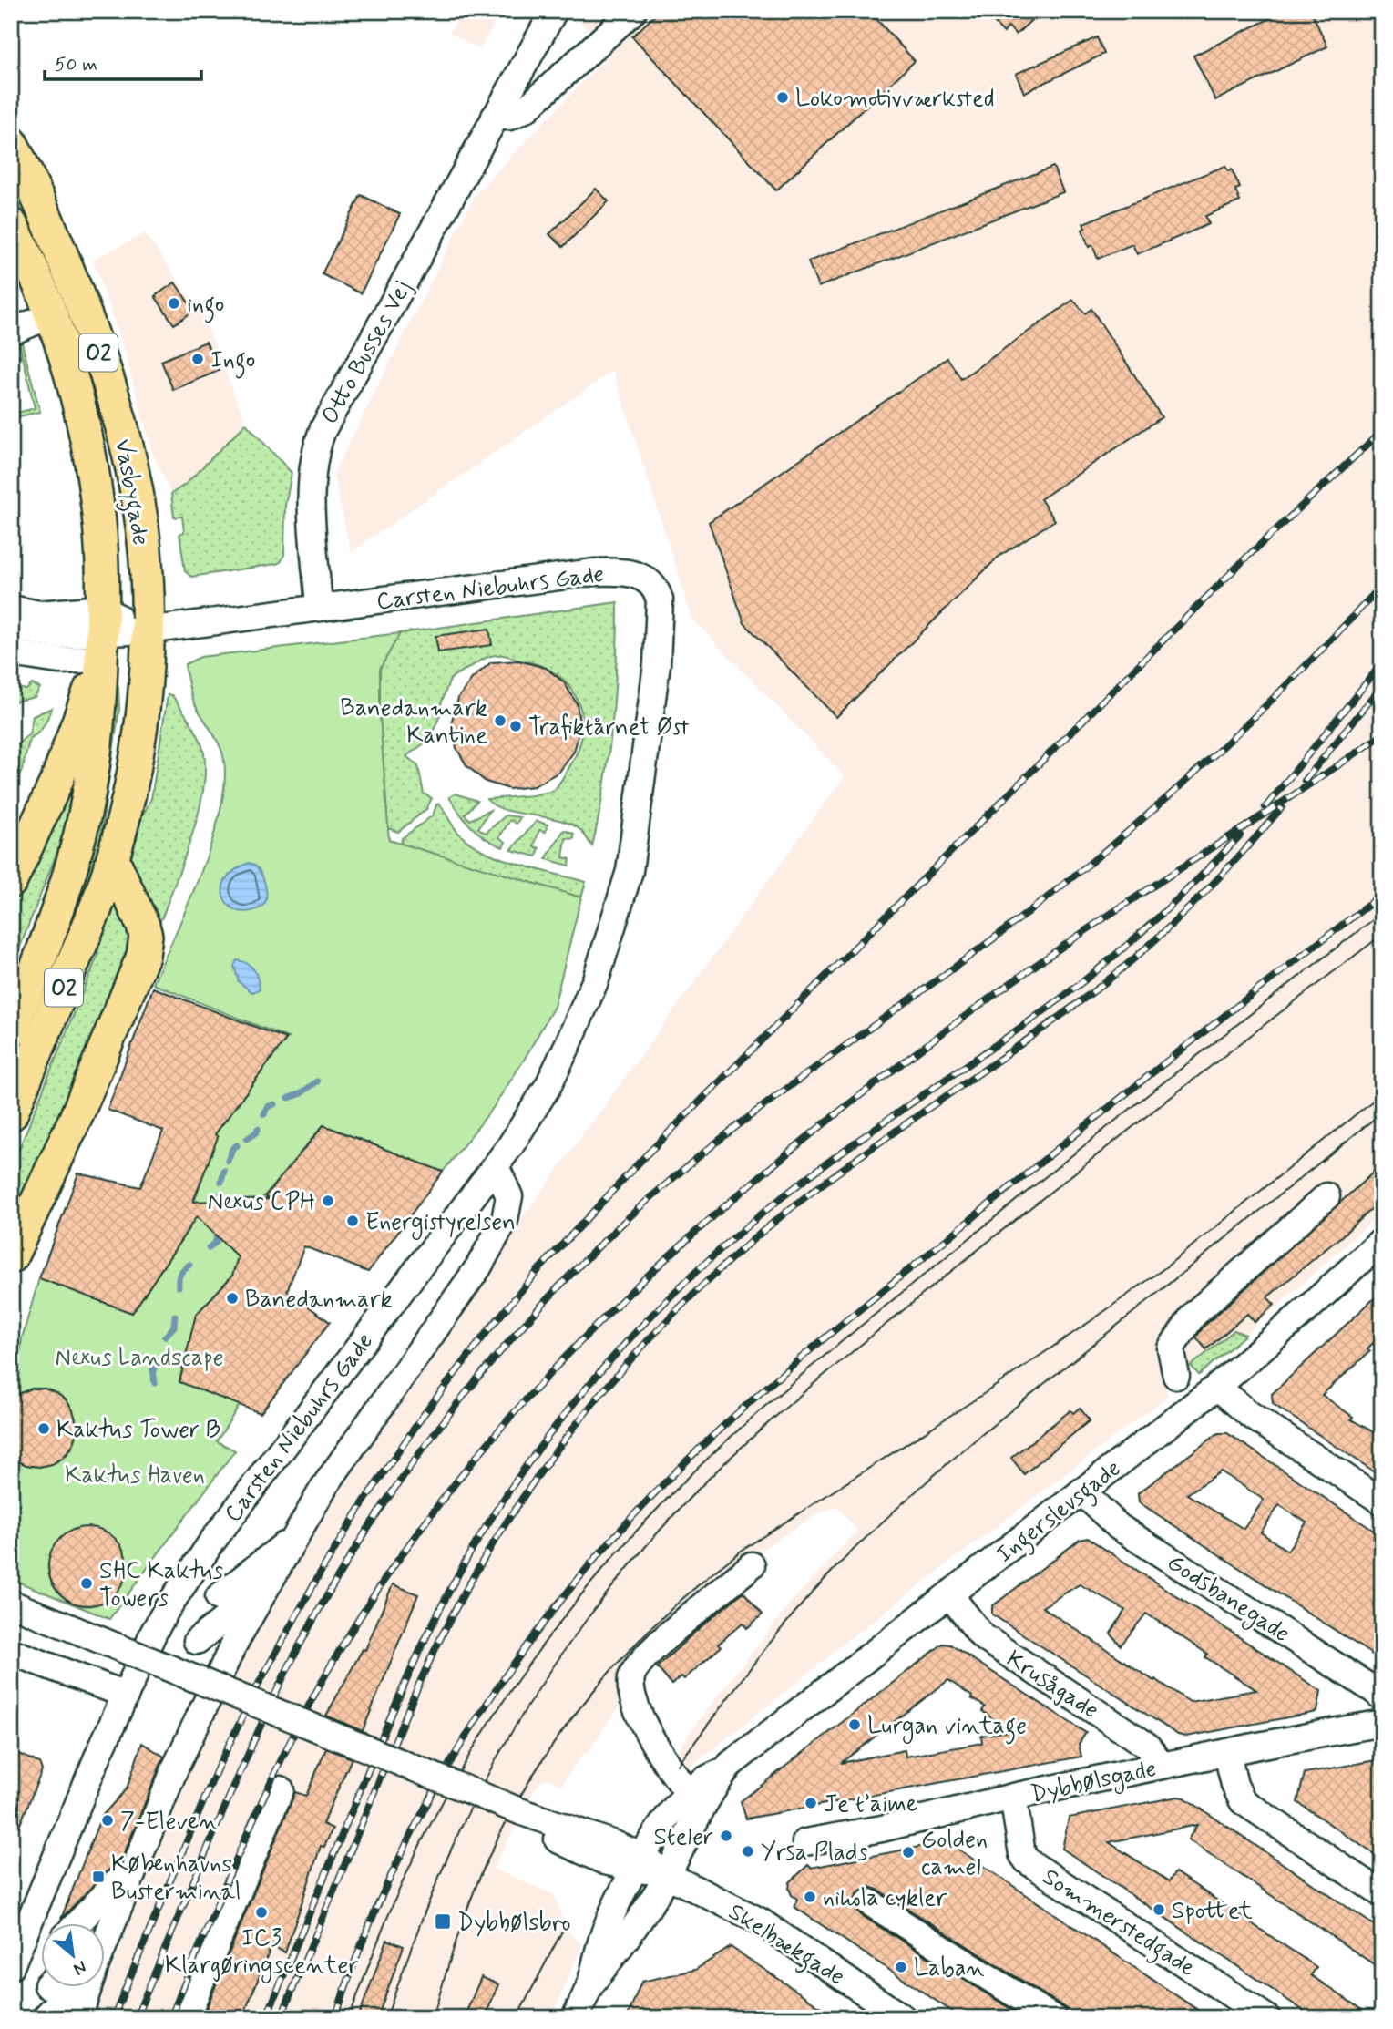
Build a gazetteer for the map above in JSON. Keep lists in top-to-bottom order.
{
  "streets": {
    "main road": ["O2", "Vasbygade"],
    "street": [
      "Otto Busses Vej",
      "Carsten Niebuhrs Gade",
      "Ingerslevsgade",
      "Godsbanegade",
      "Krusågade",
      "Dybbølsgade",
      "Sommerstedgade",
      "Skelbækgade"
    ]
  },
  "crossings": [
    ["Otto Busses Vej", "Carsten Niebuhrs Gade"],
    ["O2", "Vasbygade"],
    ["Vasbygade", "Carsten Niebuhrs Gade"],
    ["Ingerslevsgade", "Godsbanegade"],
    ["Ingerslevsgade", "Krusågade"],
    ["Ingerslevsgade", "Skelbækgade"],
    ["Krusågade", "Dybbølsgade"],
    ["Dybbølsgade", "Sommerstedgade"]
  ],
  "parks": ["Nexus Landscape", "Kaktus Haven"],
  "places": {
    "other": [
      "Lokomotivværksted",
      "ingo",
      "Ingo",
      "Banedanmark Kantine",
      "Trafiktårnet Øst",
      "Nexus CPH",
      "Energistyrelsen",
      "Banedanmark",
      "Kaktus Tower B",
      "SHC Kaktus Towers",
      "Lurgan vintage",
      "Je t’aime",
      "7-Eleven",
      "Steler",
      "Yrsa Plads",
      "Golden camel",
      "nihola cykler",
      "Spottet",
      "IC3 Klargøringscenter",
      "Laban"
    ],
    "transit": ["Københavns Busterminal", "Dybbølsbro"]
  },
  "scale_bar": "50 m",
  "north": "bottom right"
}
